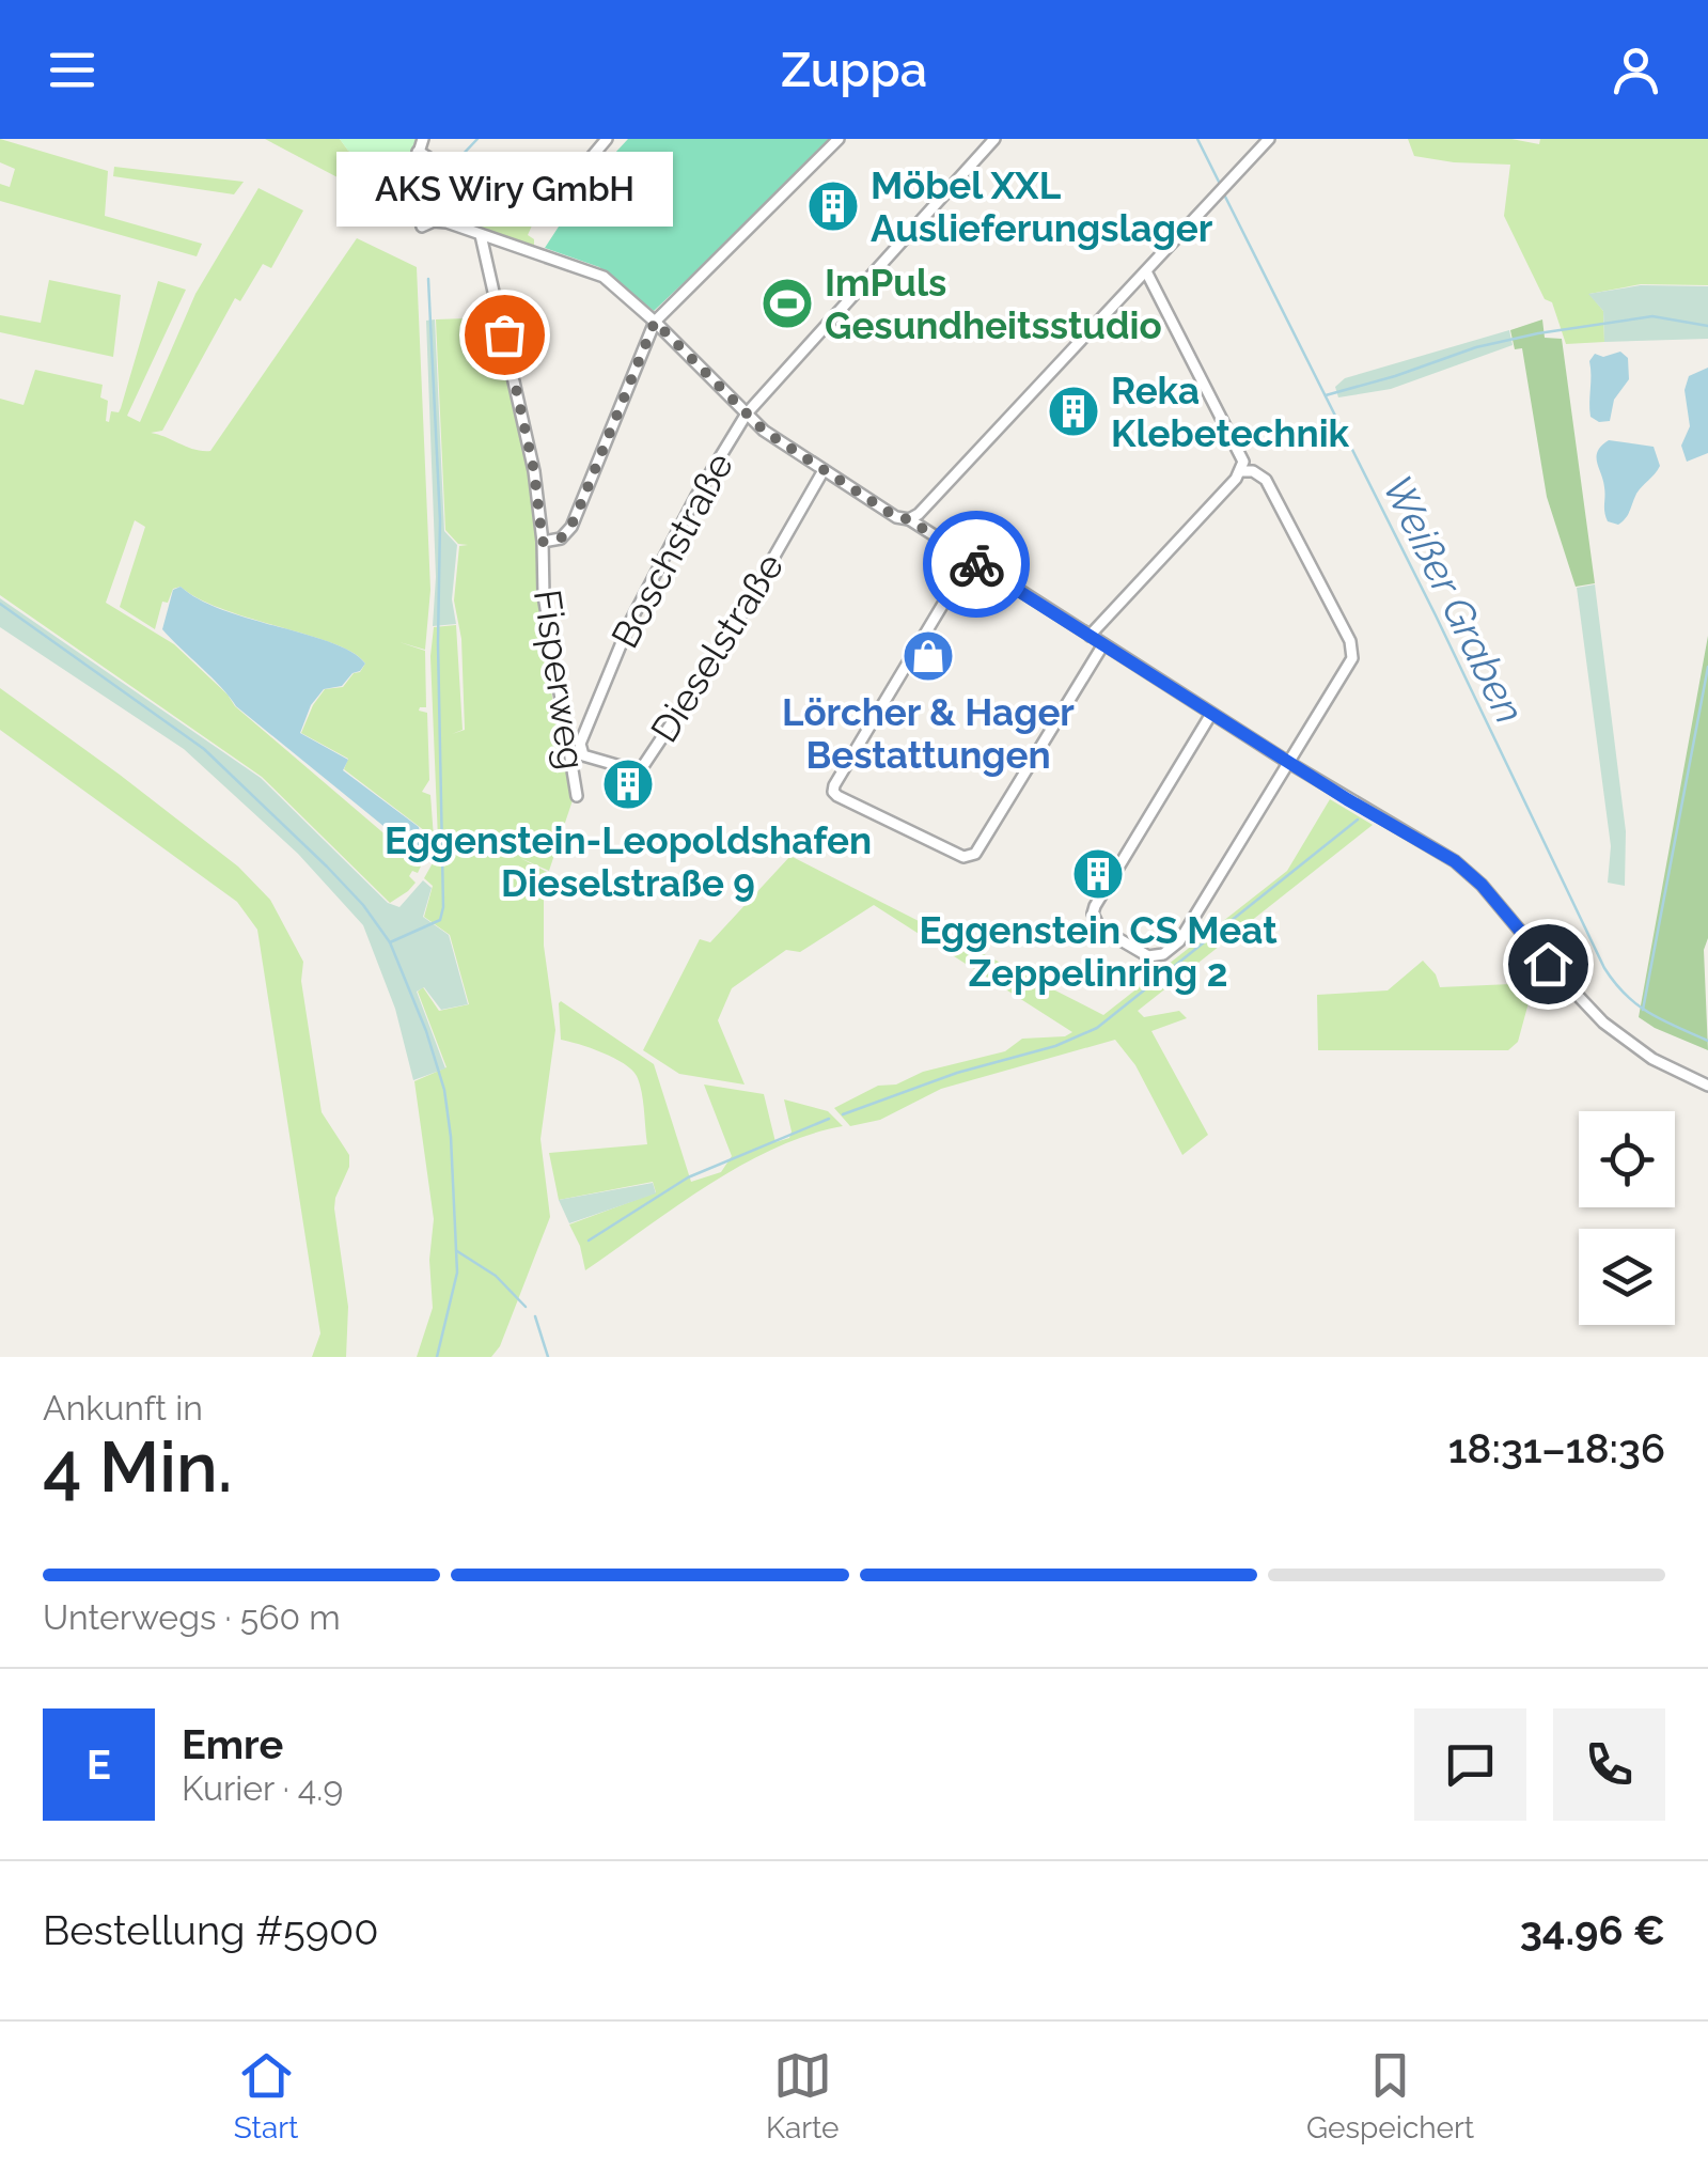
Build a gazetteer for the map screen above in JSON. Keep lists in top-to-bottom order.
{
  "streets": {
    "street": ["Boschstraße", "Dieselstraße", "Fisperweg"]
  },
  "crossings": [
    ["Boschstraße", "Dieselstraße"]
  ],
  "water": ["Weißer Graben"],
  "places": {
    "building": [
      "Möbel XXL Auslieferungslager",
      "Reka Klebetechnik",
      "Eggenstein-Leopoldshafen Dieselstraße 9",
      "Eggenstein CS Meat Zeppelinring 2"
    ],
    "sports": ["ImPuls Gesundheitsstudio"],
    "other": ["AKS Wiry GmbH"],
    "shop": ["Lörcher & Hager Bestattungen"]
  },
  "page": {
    "header": "Zuppa",
    "bubble": "AKS Wiry GmbH",
    "heading": ["4 Min.", "Ankunft in", "18:31–18:36"],
    "panel": [
      "Emre",
      "Kurier · 4.9",
      "Bestellung #5900",
      "34.96 €"
    ],
    "bar": "Unterwegs · 560 m",
    "round": "E",
    "tabs": ["Start", "Karte", "Gespeichert"]
  }
}
